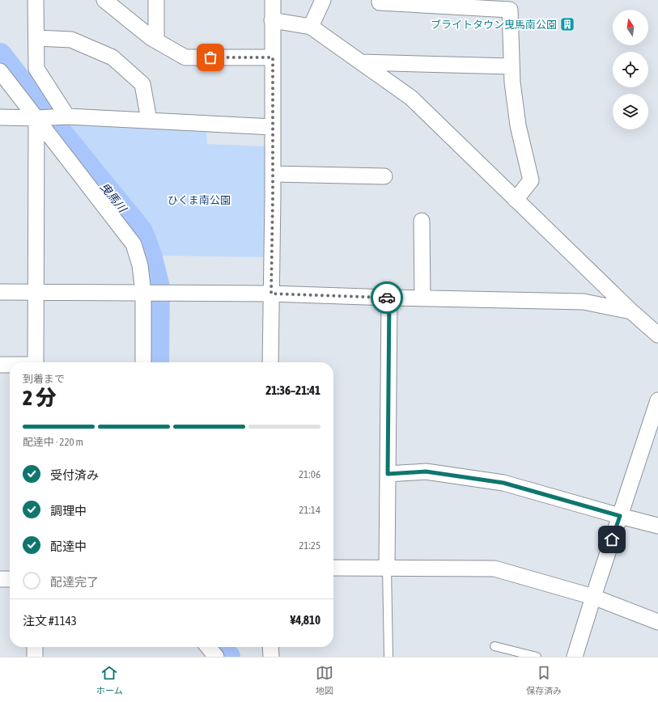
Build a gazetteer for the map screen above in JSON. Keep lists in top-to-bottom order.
{
  "water": ["曳馬川"],
  "parks": ["ひくま南公園"],
  "places": {
    "building": ["ブライトタウン曳馬南公園"]
  },
  "north": "top",
  "page": {
    "heading": ["2 分", "到着まで", "21:36–21:41"],
    "panel": ["注文 #1143", "¥4,810"],
    "bar": "配達中 · 220 m",
    "list": [
      ["受付済み", "21:06"],
      ["調理中", "21:14"],
      ["配達中", "21:25"],
      "配達完了"
    ],
    "tabs": ["ホーム", "地図", "保存済み"]
  }
}
